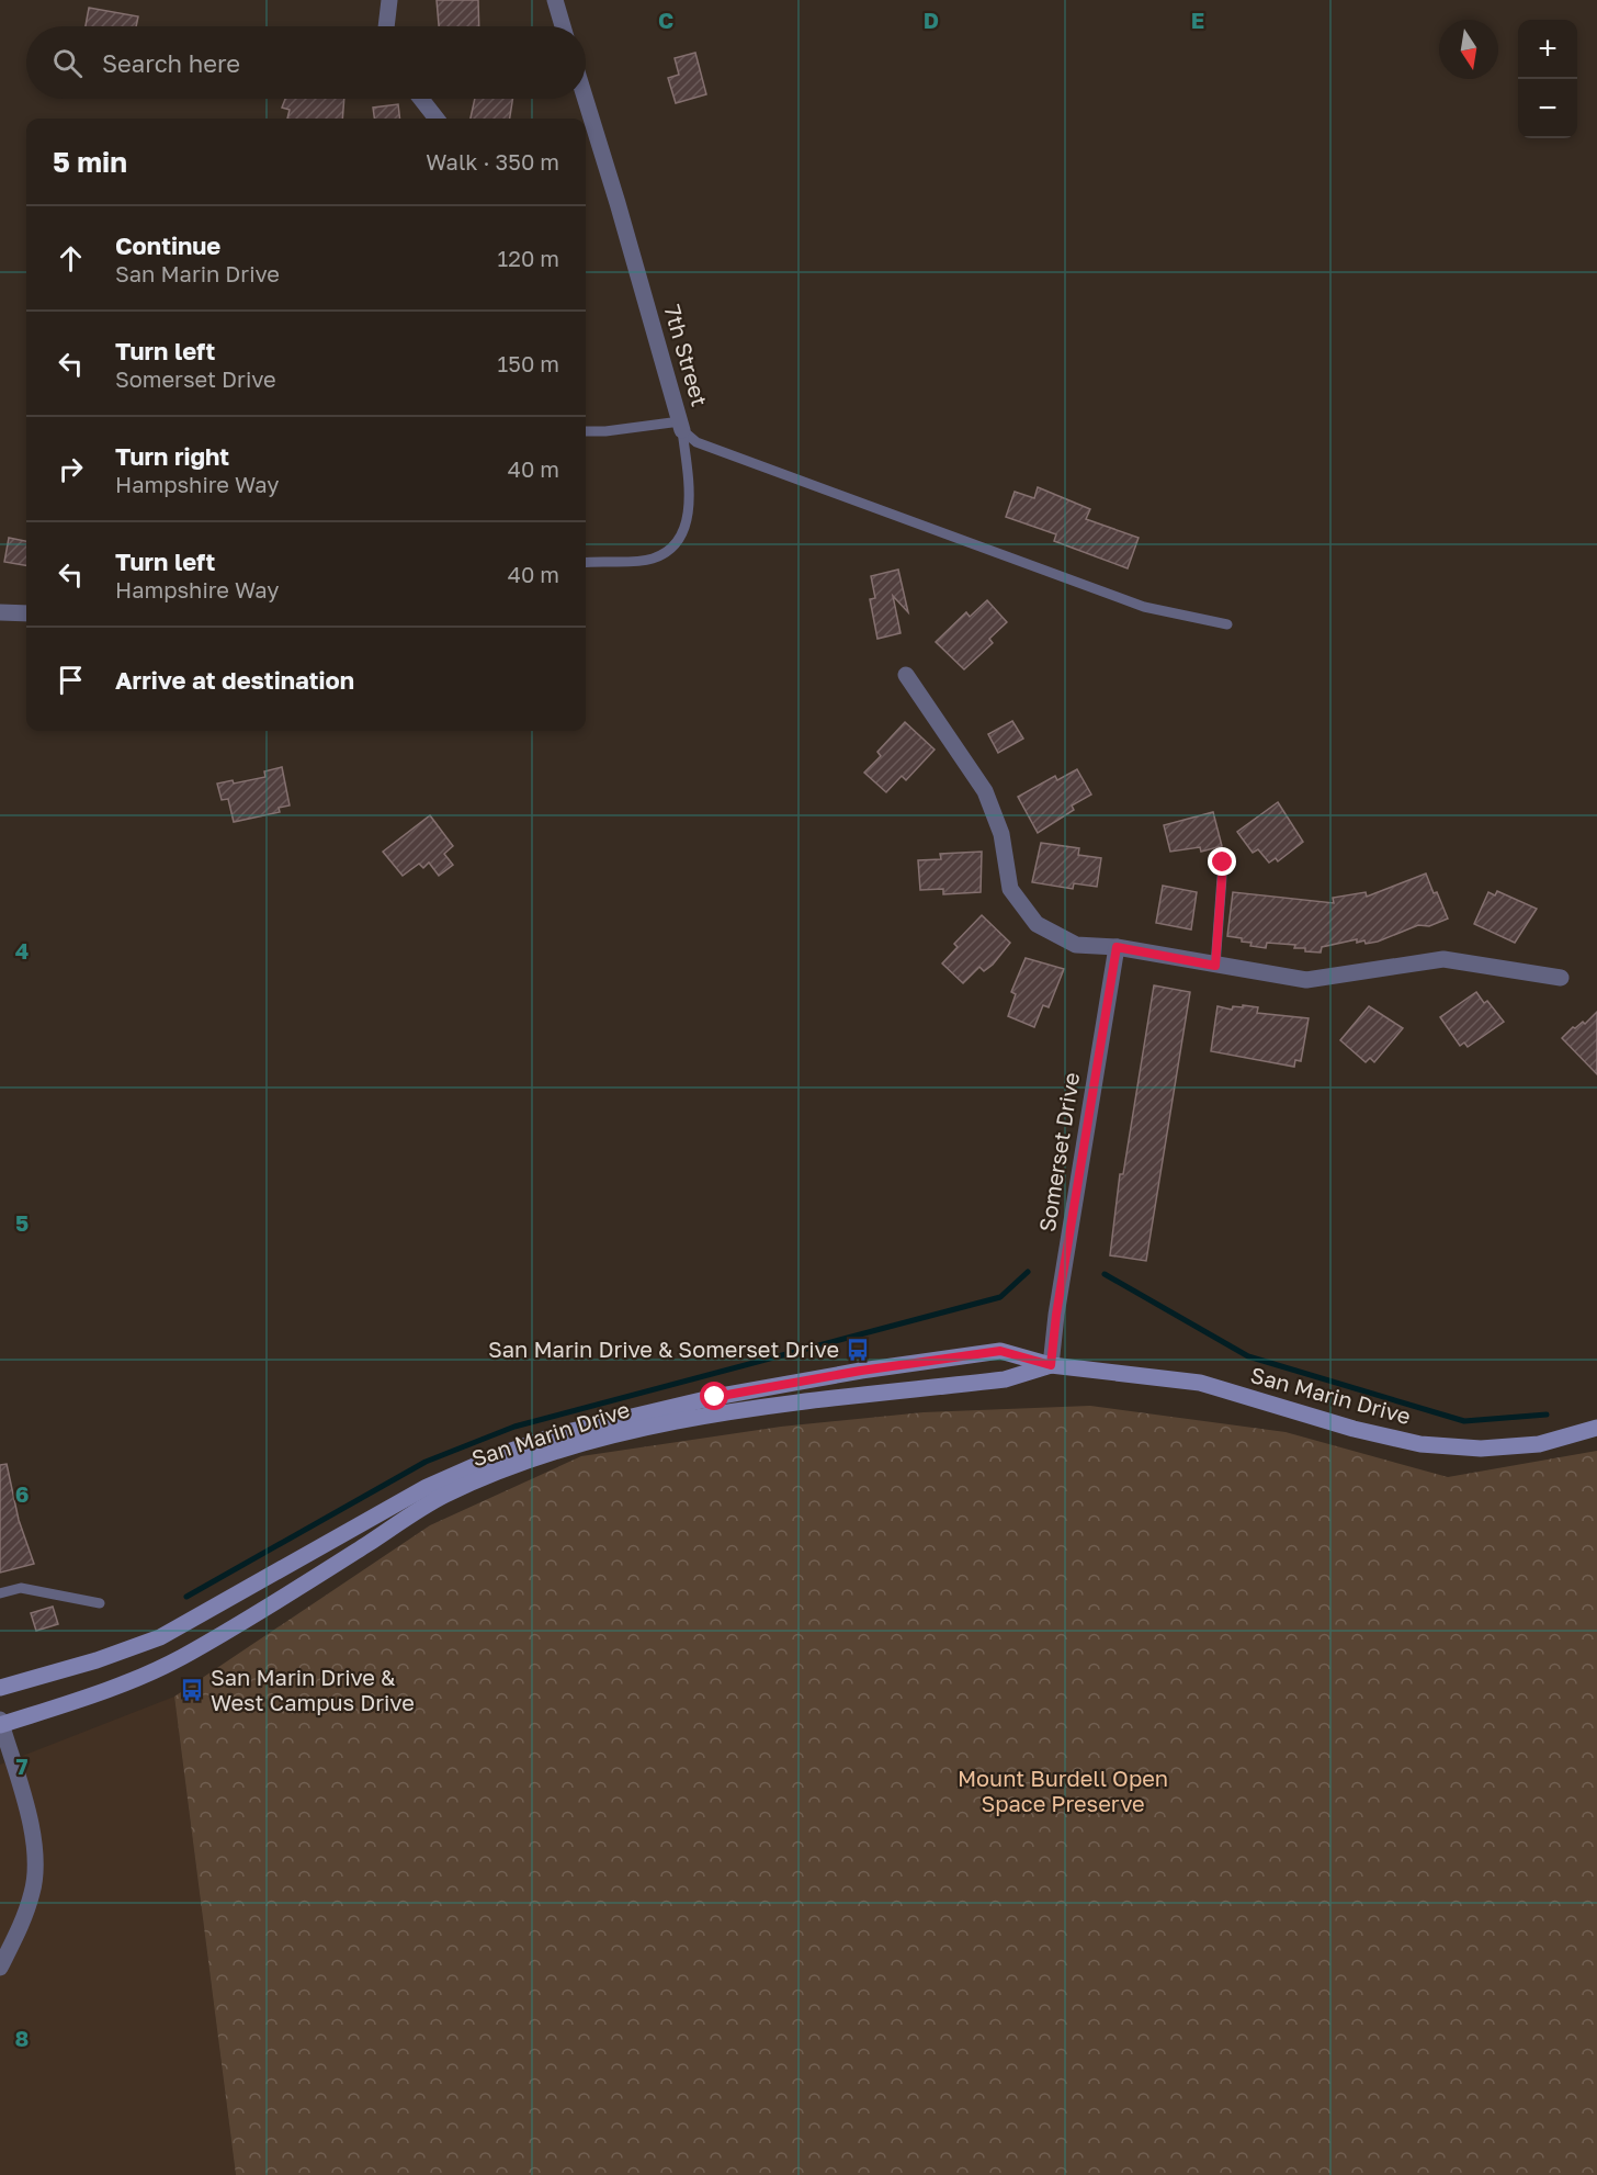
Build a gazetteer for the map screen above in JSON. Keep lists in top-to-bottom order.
{
  "streets": {
    "main road": ["San Marin Drive"],
    "street": ["7th Street", "Somerset Drive"]
  },
  "crossings": [
    ["Somerset Drive", "San Marin Drive"]
  ],
  "parks": ["Mount Burdell Open Space Preserve"],
  "places": {
    "bus stop": ["San Marin Drive & Somerset Drive", "San Marin Drive & West Campus Drive"]
  },
  "north": "bottom",
  "page": {
    "map_buttons": ["+", "−"],
    "search": "Search here",
    "heading": ["5 min", "Walk · 350 m"],
    "list": [
      ["Continue", "San Marin Drive", "120 m"],
      ["Turn left", "Somerset Drive", "150 m"],
      ["Turn right", "Hampshire Way", "40 m"],
      ["Turn left", "Hampshire Way", "40 m"],
      "Arrive at destination"
    ]
  },
  "grid": {
    "columns": ["C", "D", "E"],
    "rows": [
      "4",
      "5",
      "6",
      "7",
      "8"
    ]
  }
}
